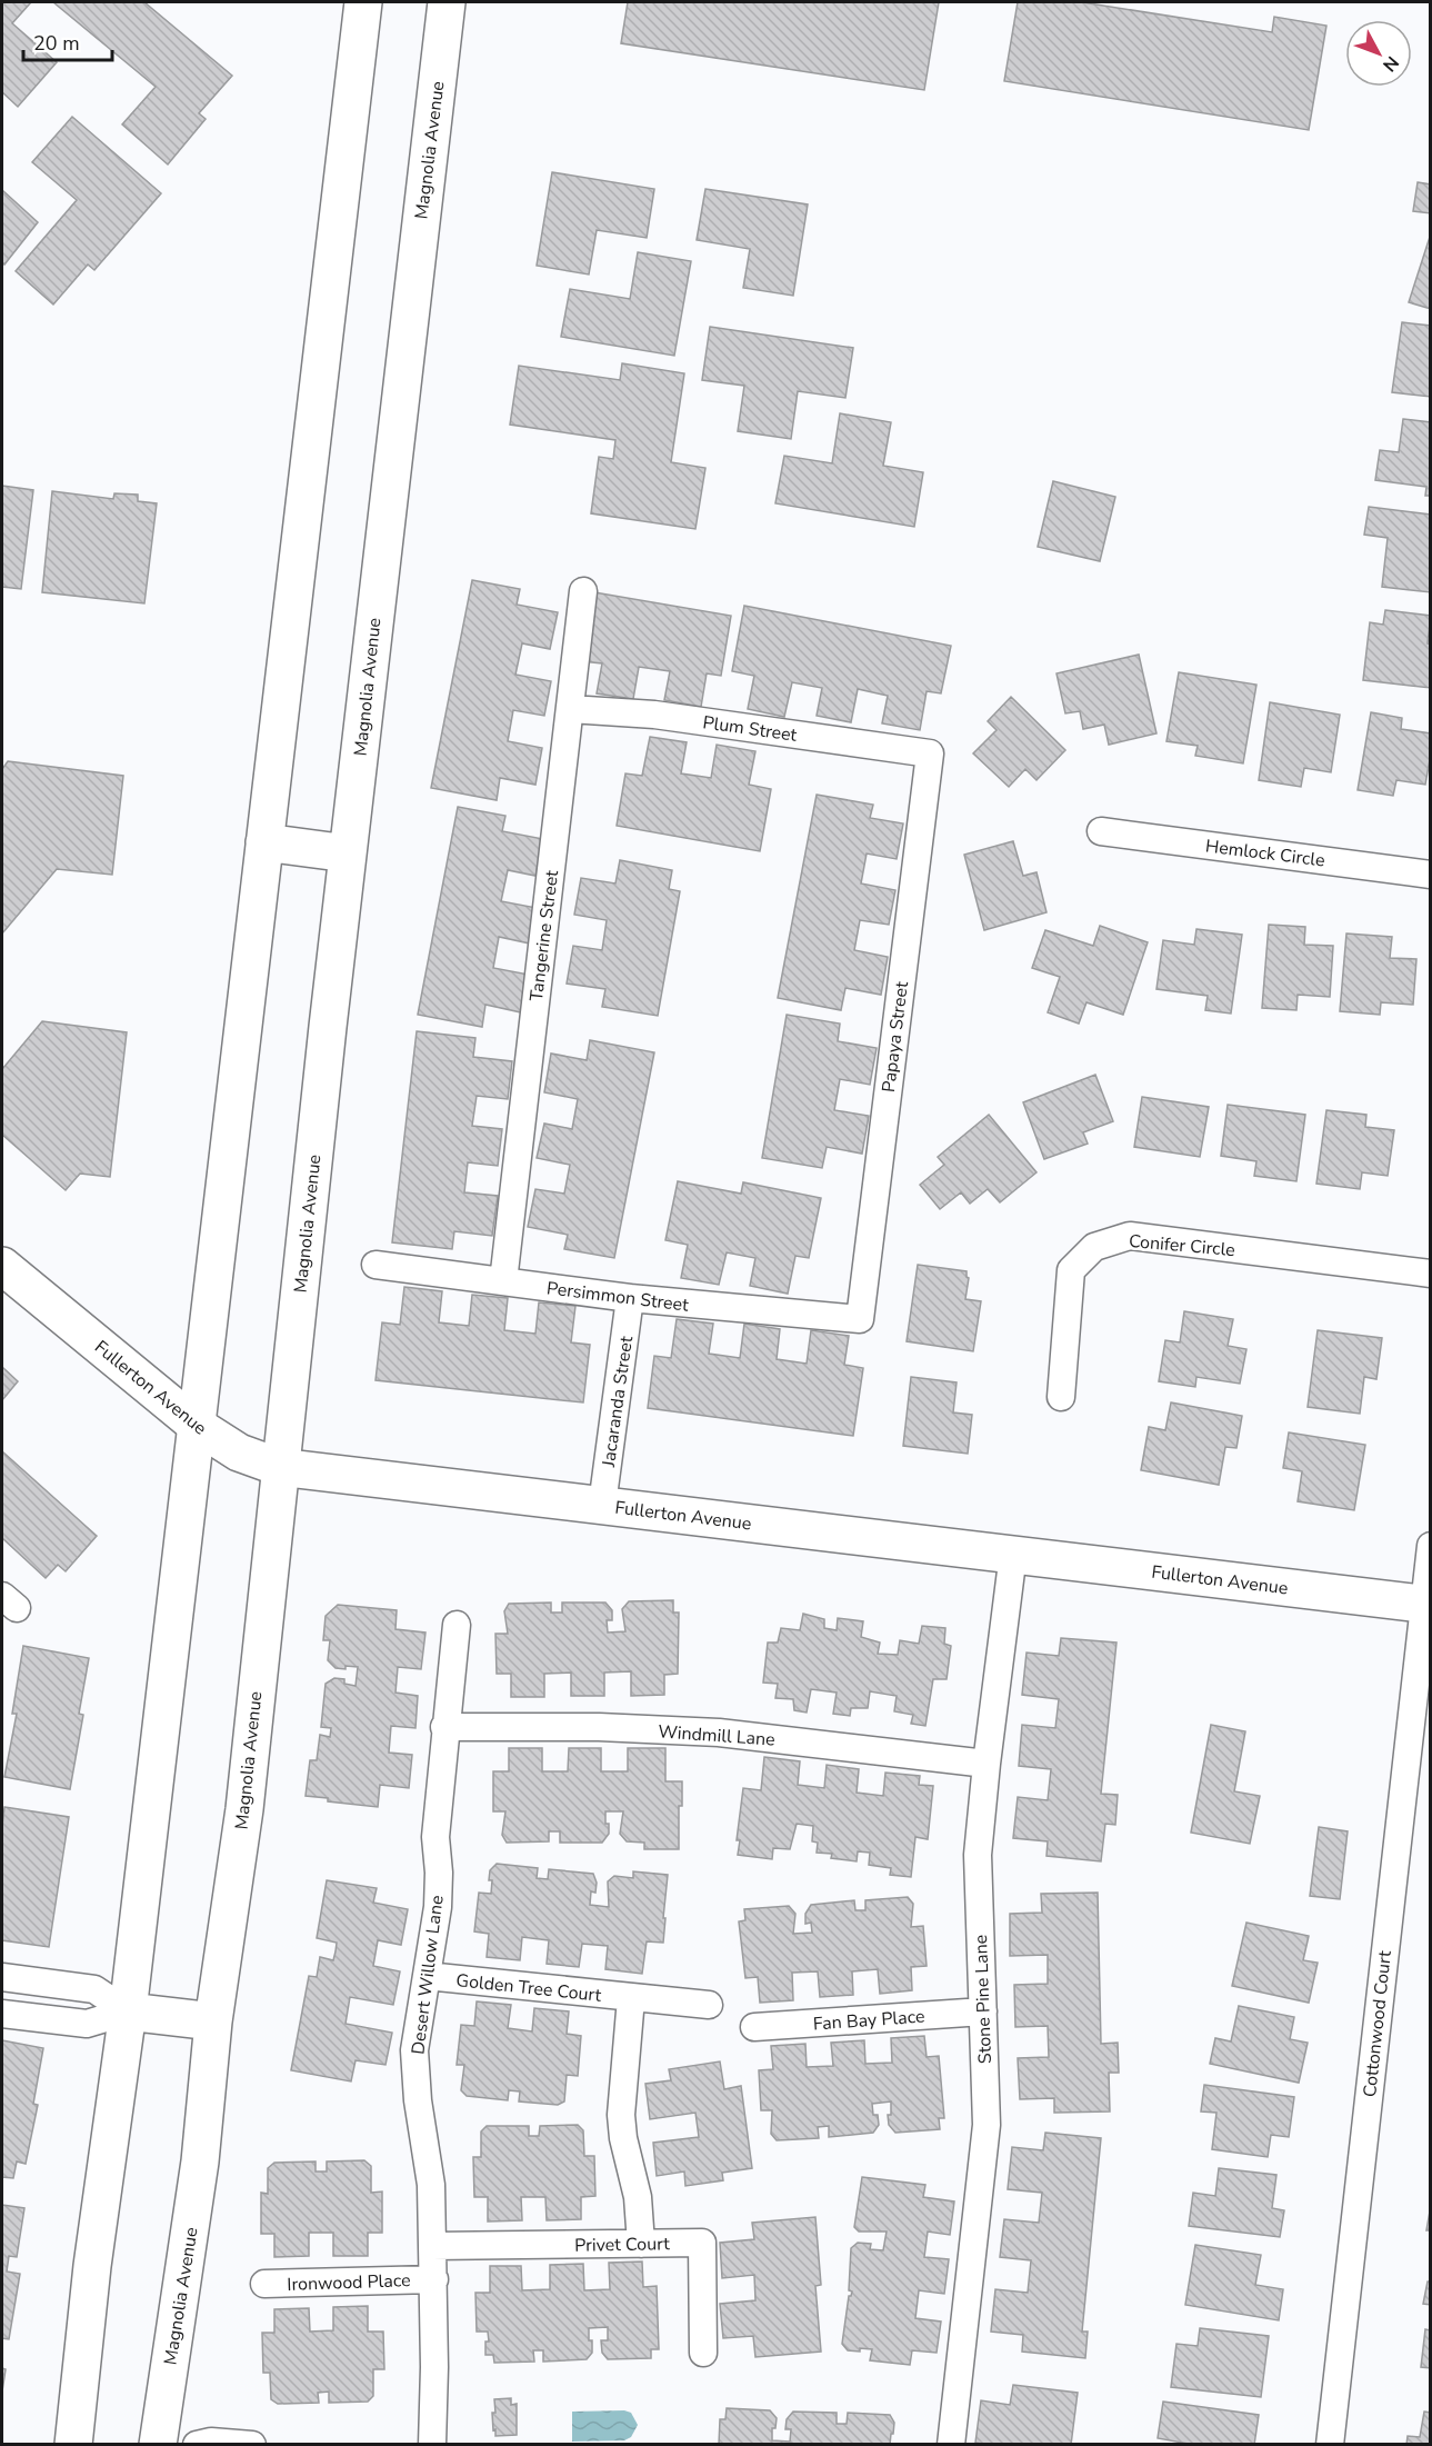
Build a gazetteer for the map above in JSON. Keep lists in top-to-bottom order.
{
  "streets": {
    "main road": ["Magnolia Avenue", "Fullerton Avenue"],
    "street": [
      "Plum Street",
      "Hemlock Circle",
      "Tangerine Street",
      "Papaya Street",
      "Conifer Circle",
      "Persimmon Street",
      "Jacaranda Street",
      "Windmill Lane",
      "Desert Willow Lane",
      "Golden Tree Court",
      "Stone Pine Lane",
      "Fan Bay Place",
      "Cottonwood Court",
      "Privet Court",
      "Ironwood Place"
    ]
  },
  "crossings": [
    ["Magnolia Avenue", "Fullerton Avenue"],
    ["Plum Street", "Tangerine Street"],
    ["Plum Street", "Papaya Street"],
    ["Tangerine Street", "Persimmon Street"],
    ["Papaya Street", "Persimmon Street"],
    ["Persimmon Street", "Jacaranda Street"],
    ["Fullerton Avenue", "Jacaranda Street"],
    ["Fullerton Avenue", "Stone Pine Lane"],
    ["Fullerton Avenue", "Cottonwood Court"],
    ["Windmill Lane", "Desert Willow Lane"],
    ["Windmill Lane", "Stone Pine Lane"],
    ["Desert Willow Lane", "Golden Tree Court"],
    ["Desert Willow Lane", "Privet Court"],
    ["Desert Willow Lane", "Ironwood Place"],
    ["Stone Pine Lane", "Fan Bay Place"]
  ],
  "scale_bar": "20 m",
  "north": "bottom right"
}
